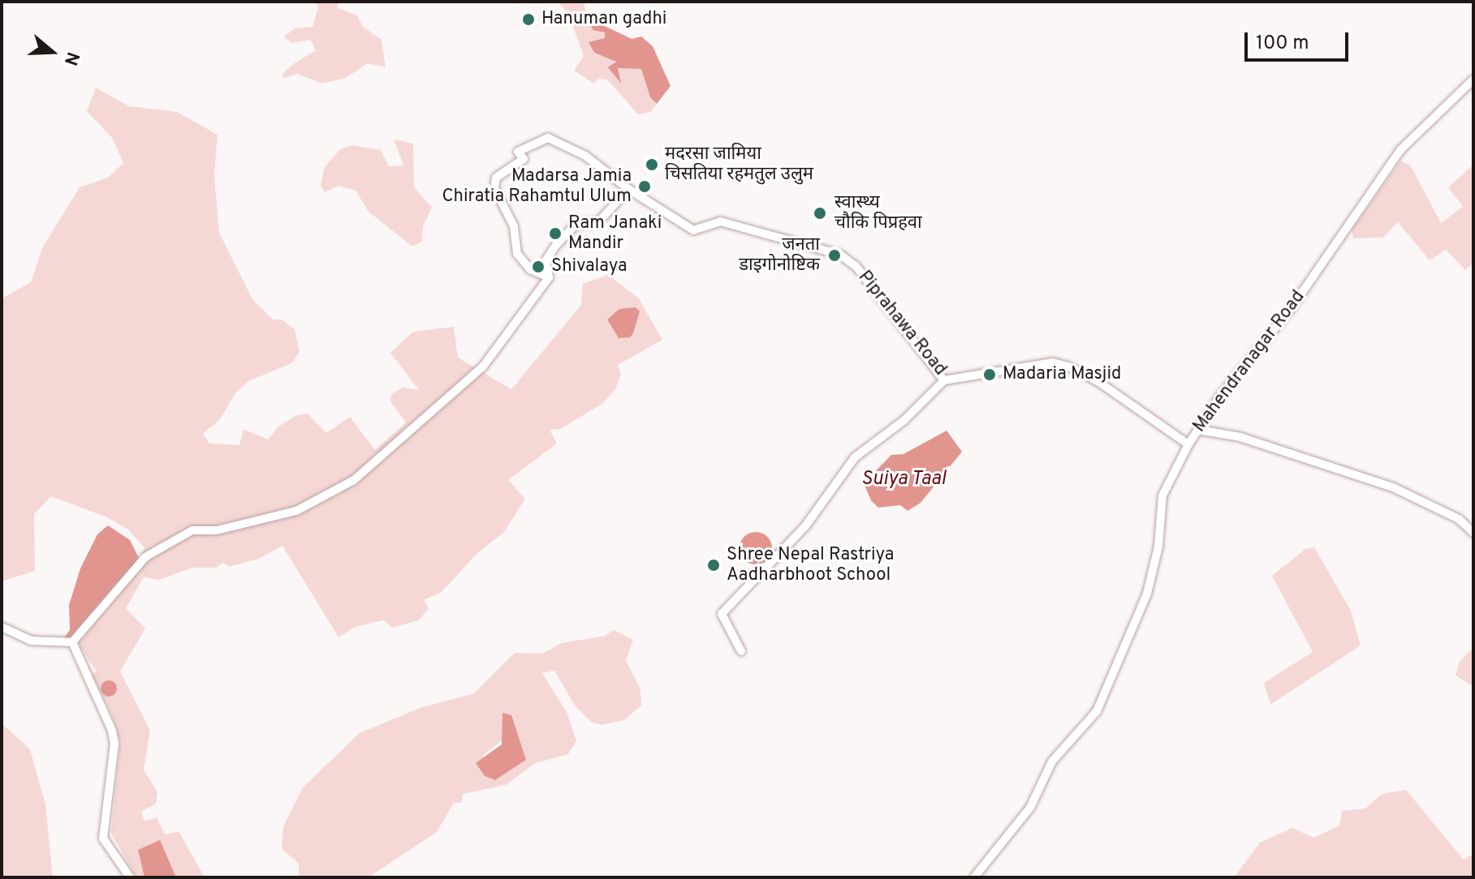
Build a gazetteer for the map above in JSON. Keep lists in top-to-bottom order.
{
  "streets": {
    "street": ["Piprahawa Road", "Mahendranagar Road"]
  },
  "crossings": [
    ["Piprahawa Road", "Mahendranagar Road"]
  ],
  "water": ["Suiya Taal"],
  "places": [
    "Hanuman gadhi",
    "मदरसा जामिया चिसतिया रहमतुल उलुम",
    "Madarsa Jamia Chiratia Rahamtul Ulum",
    "स्वास्थ्य चाैकि पिप्रहवा",
    "Ram Janaki Mandir",
    "जनता डाइगोनोष्टिक",
    "Shivalaya",
    "Madaria Masjid",
    "Shree Nepal Rastriya Aadharbhoot School"
  ],
  "scale_bar": "100 m",
  "north": "right"
}
